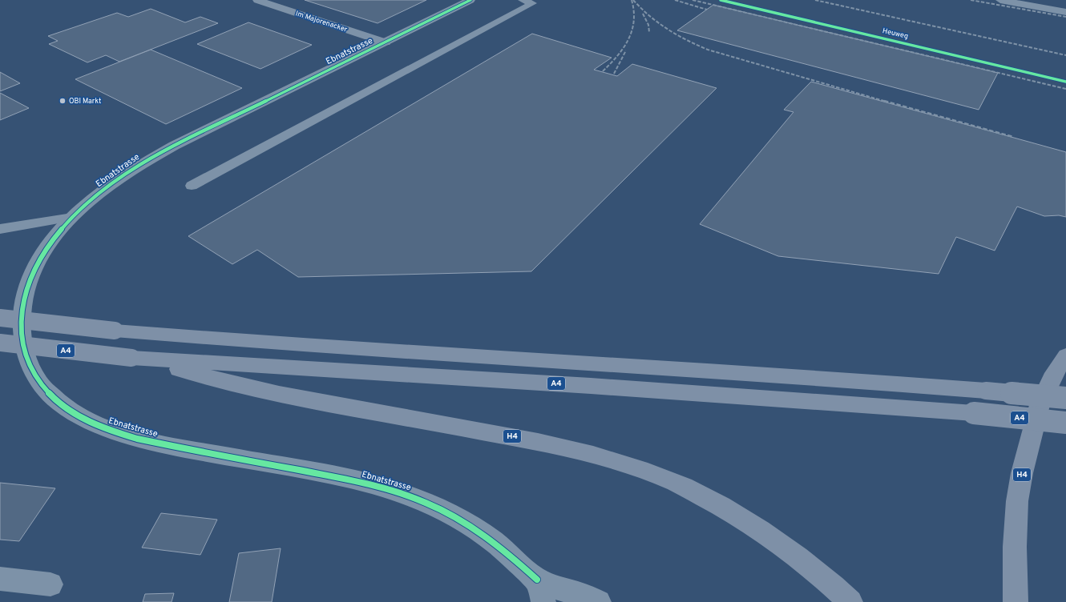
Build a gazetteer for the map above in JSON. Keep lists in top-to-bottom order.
{
  "streets": {
    "highway": ["A4", "H4"],
    "street": ["Im Majorenacker", "Ebnatstrasse"],
    "cycle path": ["Heuweg"]
  },
  "crossings": [
    ["Im Majorenacker", "Ebnatstrasse"],
    ["A4", "H4"]
  ],
  "places": ["OBI Markt"]
}
